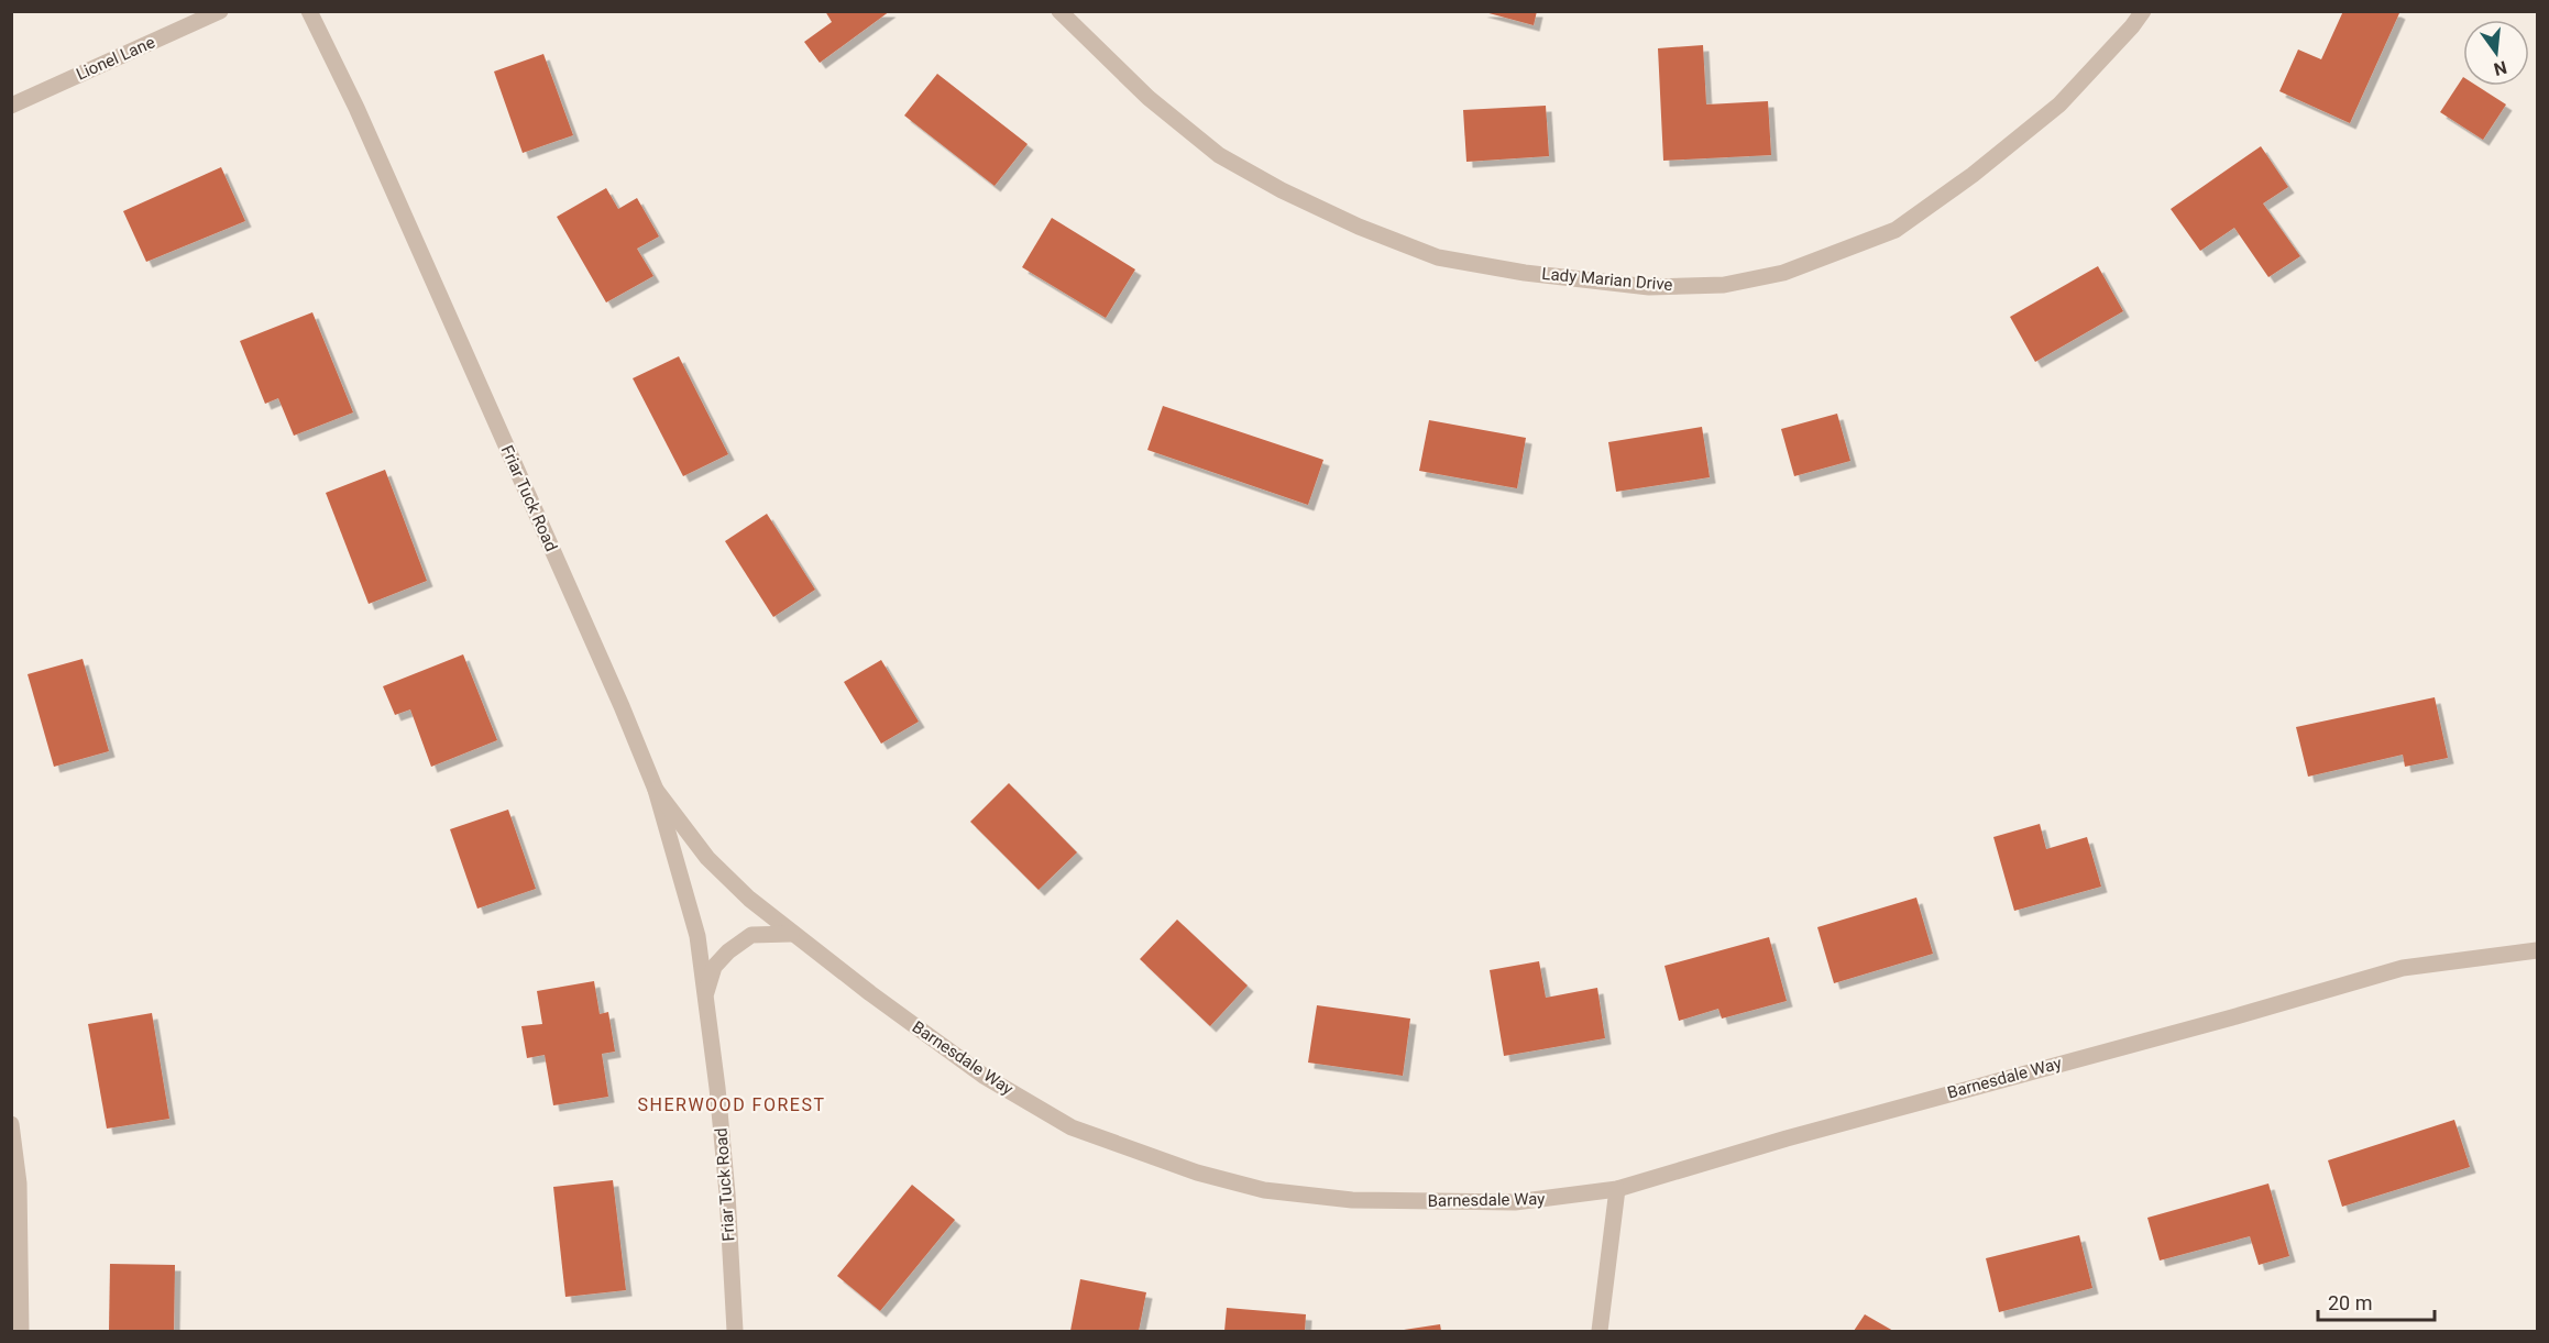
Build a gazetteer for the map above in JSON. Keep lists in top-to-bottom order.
{
  "streets": {
    "street": [
      "Lionel Lane",
      "Lady Marian Drive",
      "Friar Tuck Road",
      "Barnesdale Way"
    ]
  },
  "crossings": [
    ["Friar Tuck Road", "Barnesdale Way"]
  ],
  "districts": ["SHERWOOD FOREST"],
  "scale_bar": "20 m",
  "north": "bottom"
}
